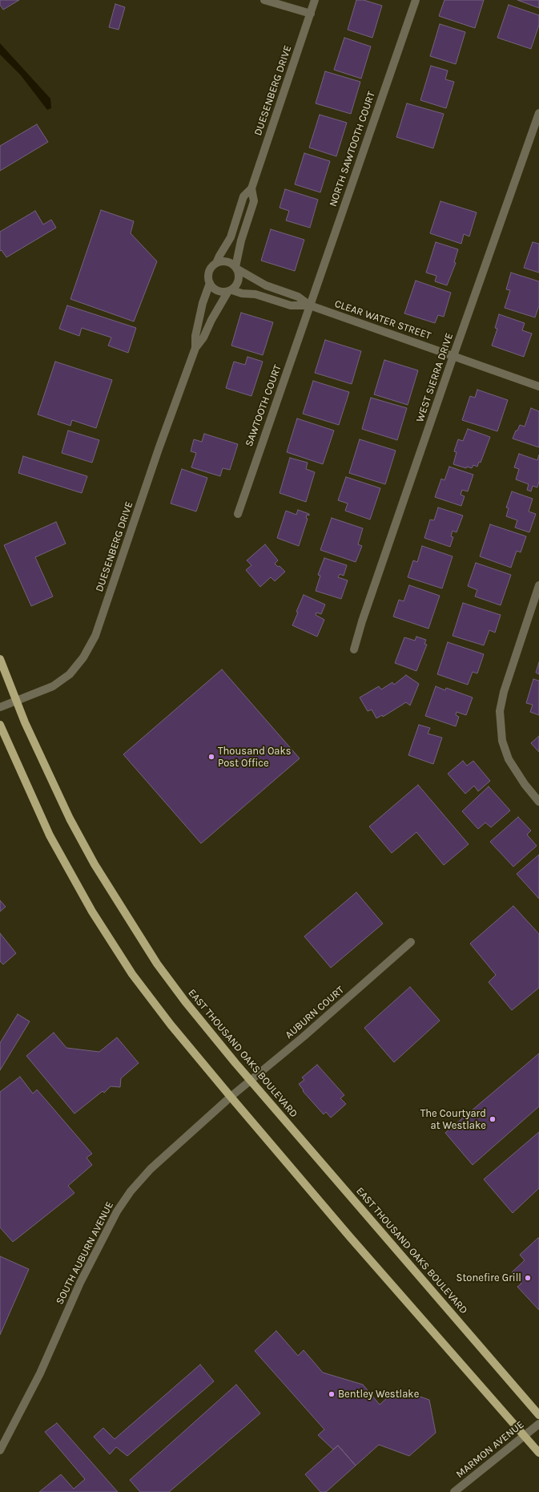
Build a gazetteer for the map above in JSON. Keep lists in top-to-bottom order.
{
  "streets": {
    "main road": ["EAST THOUSAND OAKS BOULEVARD"],
    "street": [
      "DUESENBERG DRIVE",
      "NORTH SAWTOOTH COURT",
      "CLEAR WATER STREET",
      "WEST SIERRA DRIVE",
      "SAWTOOTH COURT",
      "AUBURN COURT",
      "SOUTH AUBURN AVENUE",
      "MARMON AVENUE"
    ]
  },
  "crossings": [
    ["DUESENBERG DRIVE", "CLEAR WATER STREET"],
    ["DUESENBERG DRIVE", "EAST THOUSAND OAKS BOULEVARD"],
    ["NORTH SAWTOOTH COURT", "CLEAR WATER STREET"],
    ["NORTH SAWTOOTH COURT", "SAWTOOTH COURT"],
    ["CLEAR WATER STREET", "WEST SIERRA DRIVE"],
    ["CLEAR WATER STREET", "SAWTOOTH COURT"],
    ["AUBURN COURT", "EAST THOUSAND OAKS BOULEVARD"],
    ["AUBURN COURT", "SOUTH AUBURN AVENUE"]
  ],
  "places": [
    "Thousand Oaks Post Office",
    "The Courtyard at Westlake",
    "Stonefire Grill",
    "Bentley Westlake"
  ]
}
